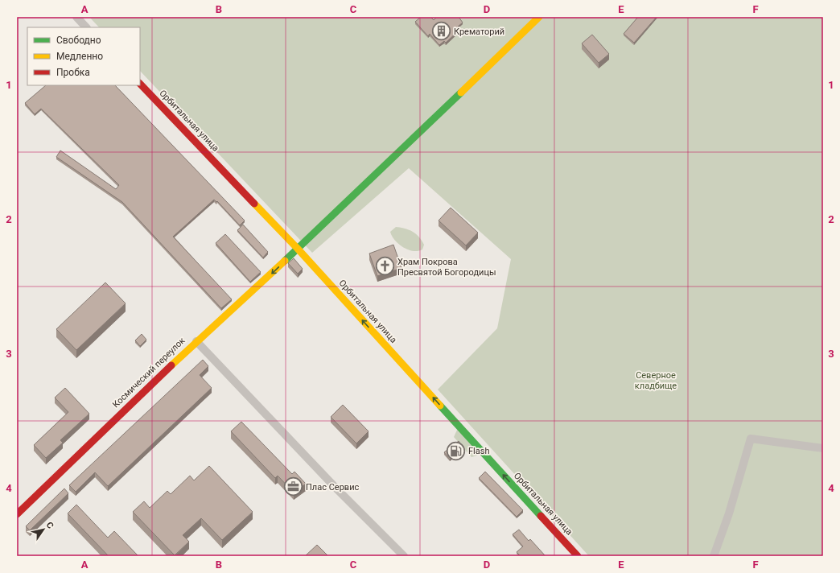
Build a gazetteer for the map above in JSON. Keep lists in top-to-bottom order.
{
  "streets": {
    "street": ["Орбитальная улица", "Космический переулок"]
  },
  "crossings": [
    ["Орбитальная улица", "Космический переулок"]
  ],
  "one_way": ["Орбитальная улица"],
  "parks": ["Северное кладбище"],
  "places": {
    "building": ["Крематорий"],
    "church": ["Храм Покрова Пресвятой Богородицы"],
    "fuel station": ["Flash"],
    "office": ["Плас Сервис"]
  },
  "legend": ["Свободно", "Медленно", "Пробка"],
  "north": "top right",
  "grid": {
    "columns": [
      "A",
      "B",
      "C",
      "D",
      "E",
      "F"
    ],
    "rows": [
      "1",
      "2",
      "3",
      "4"
    ]
  }
}
